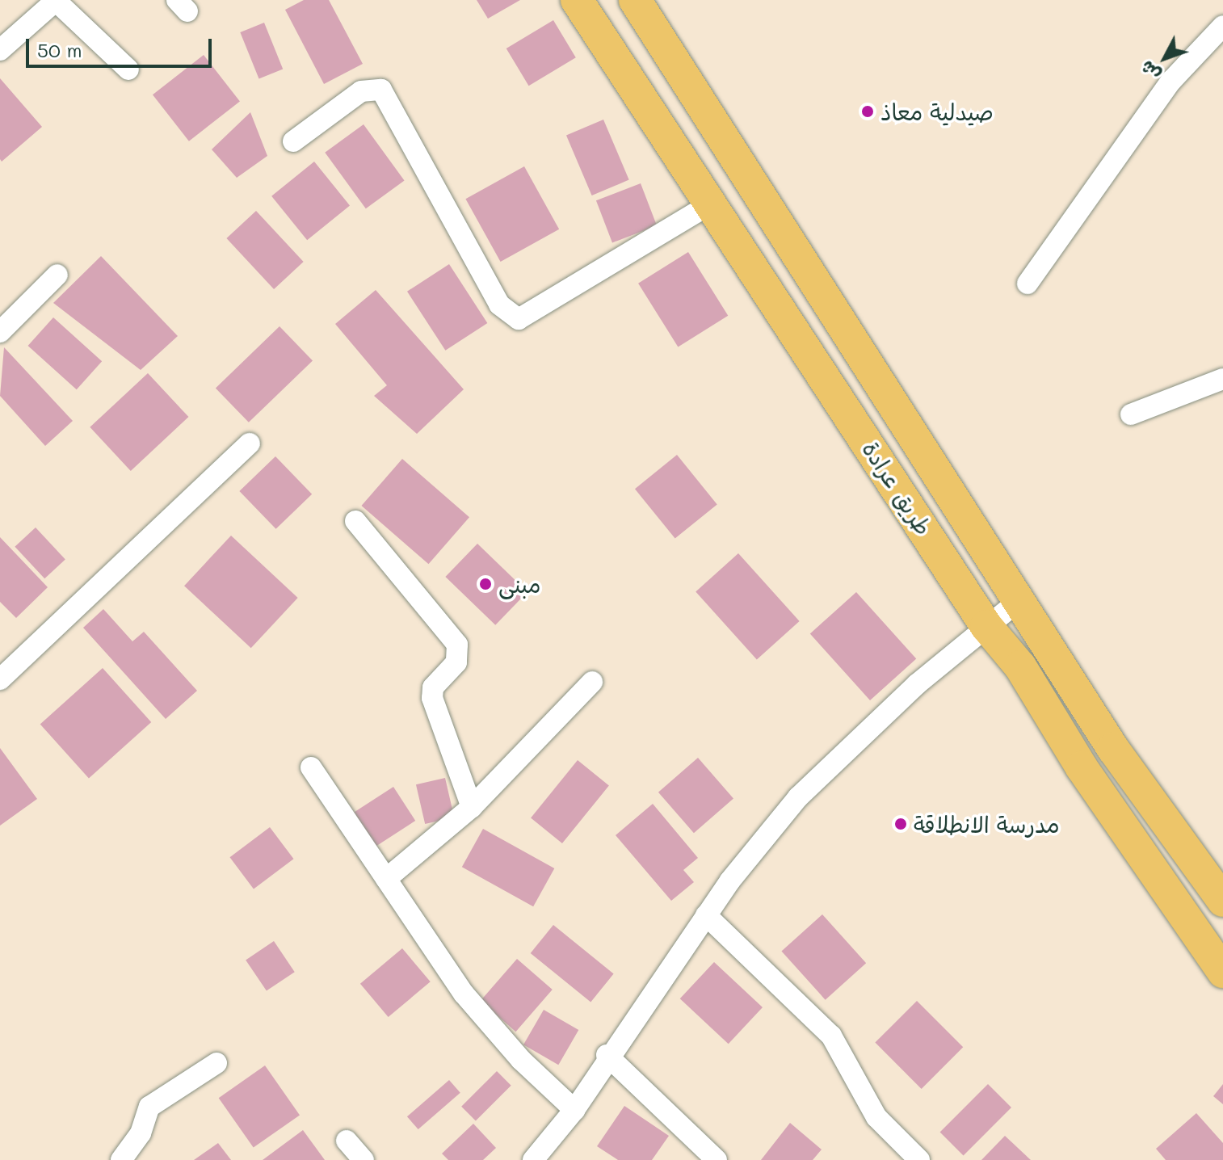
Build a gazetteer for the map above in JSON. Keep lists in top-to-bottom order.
{
  "streets": {
    "main road": ["طريق عرادة"]
  },
  "places": ["صيدلية معاذ", "مبنى", "مدرسة الانطلاقة"],
  "scale_bar": "50 m",
  "north": "bottom left"
}
